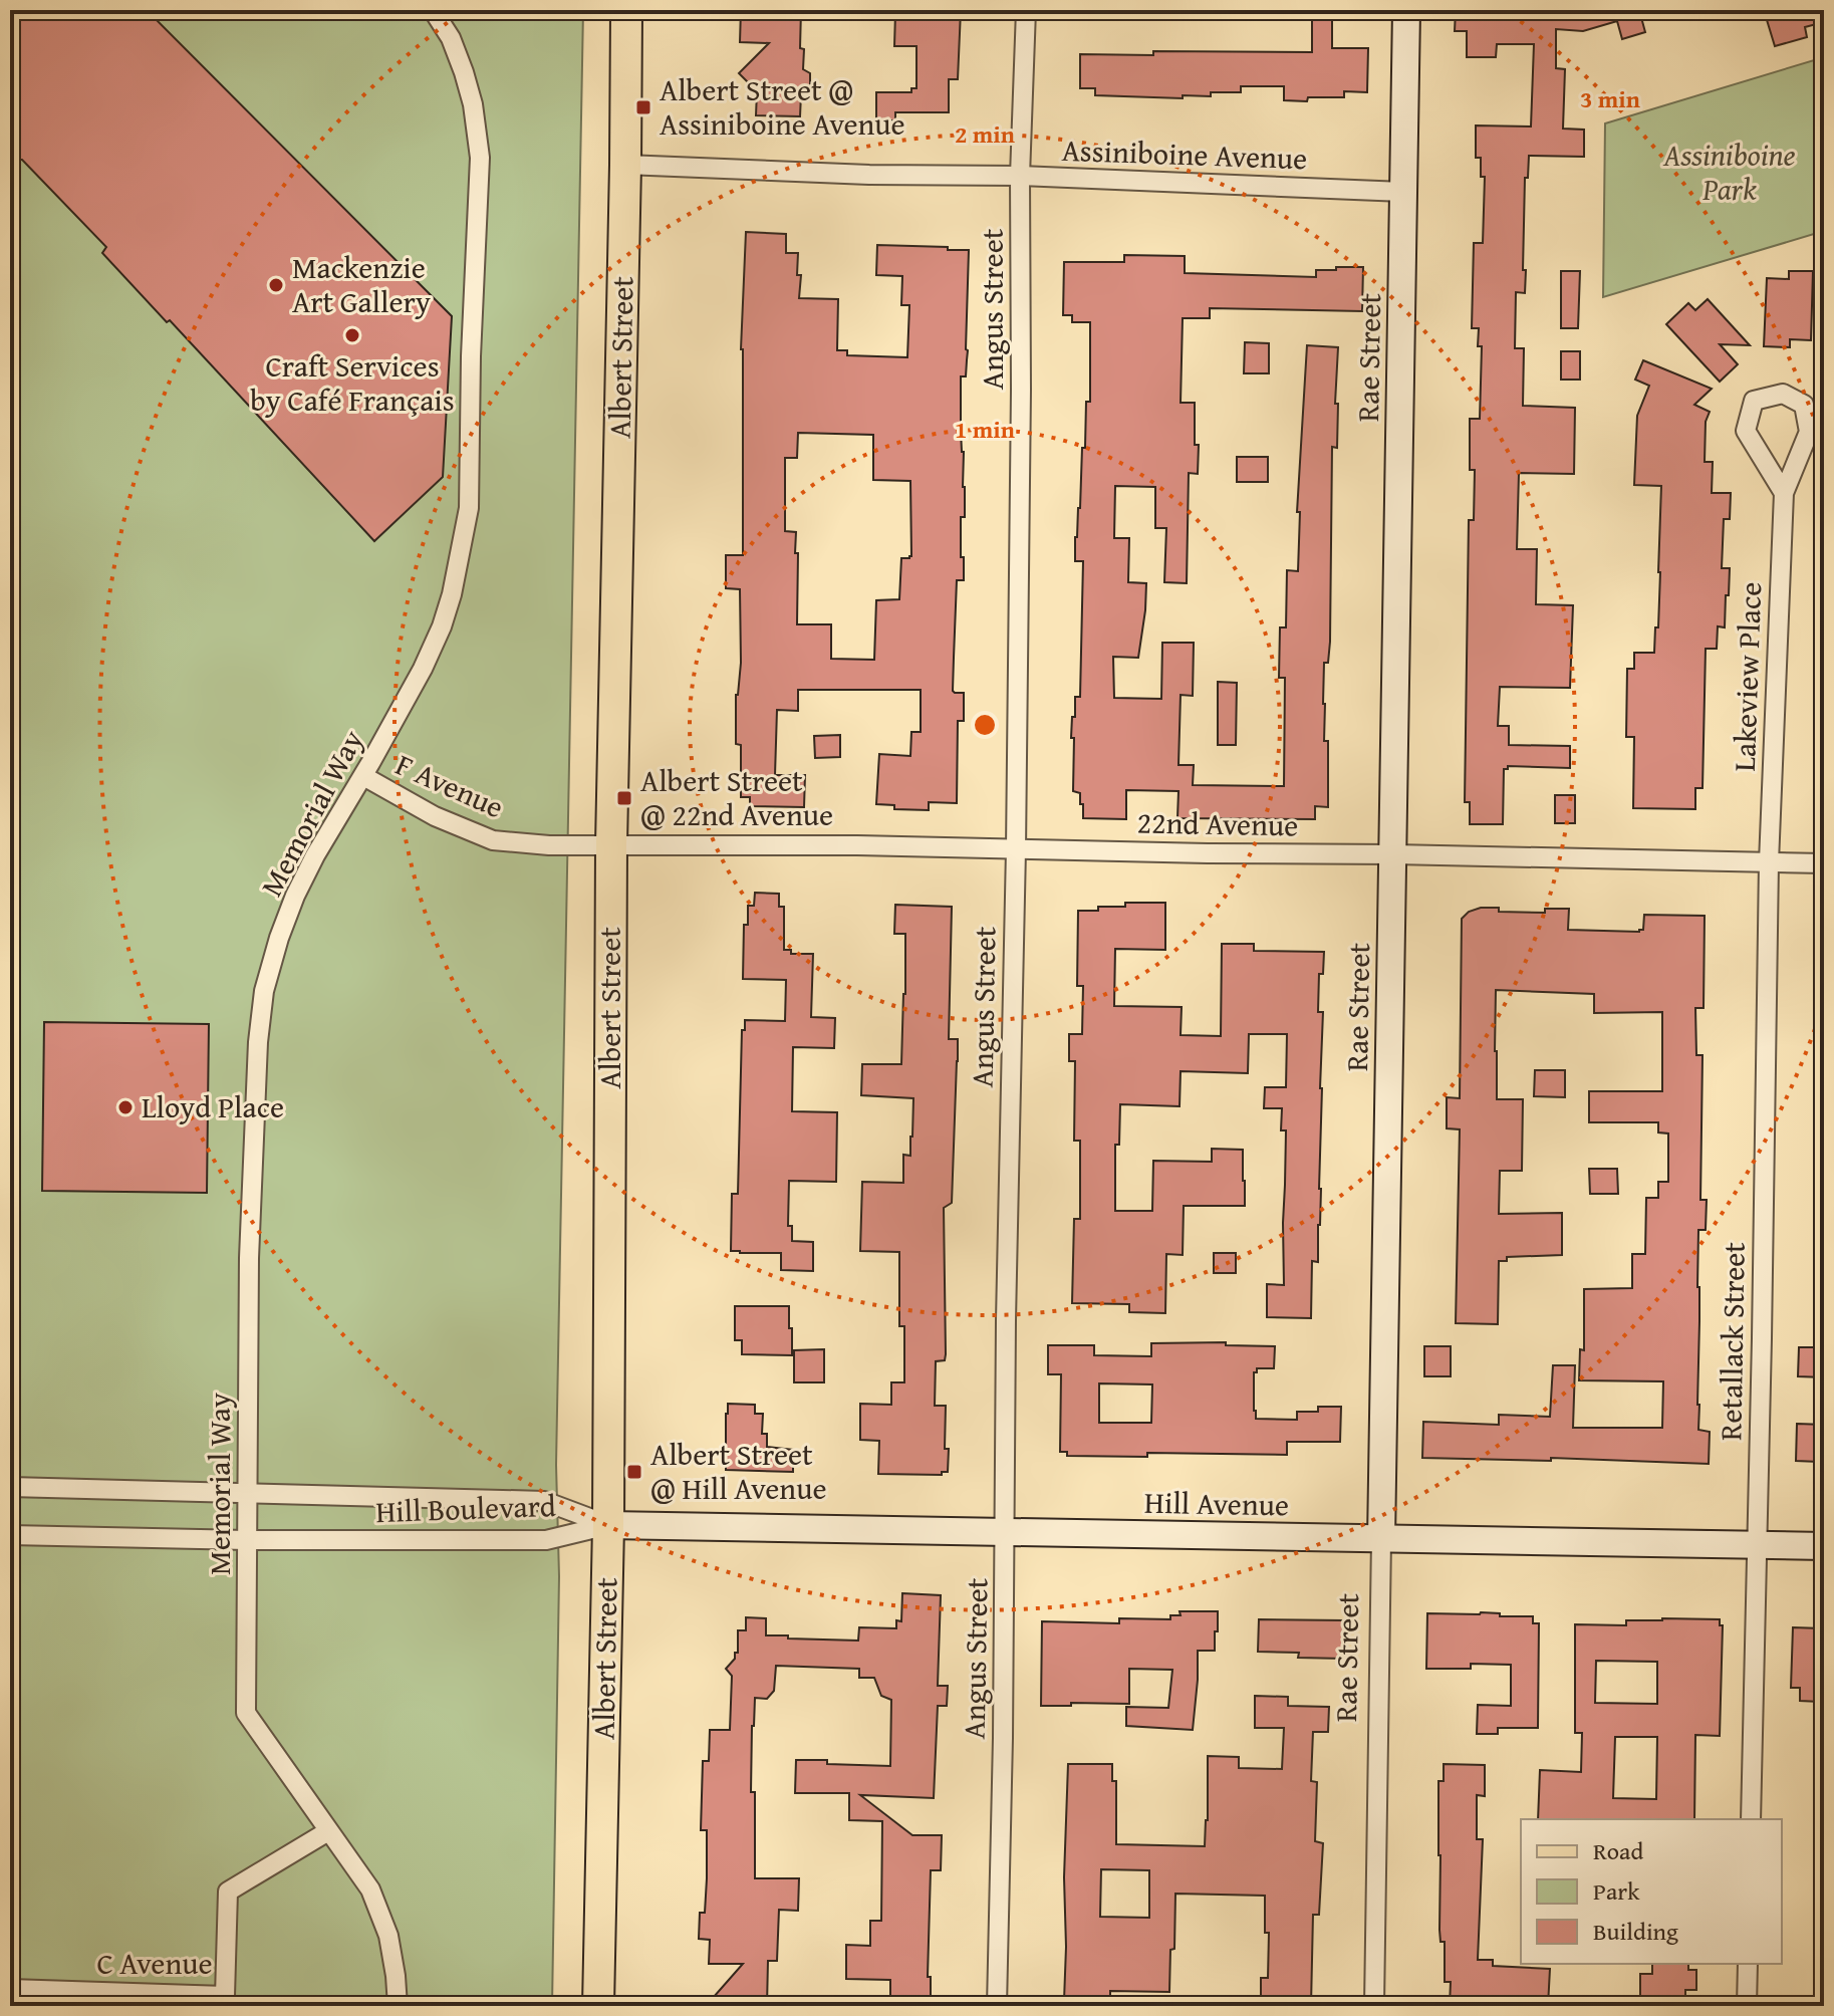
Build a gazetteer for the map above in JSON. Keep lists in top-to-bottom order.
{
  "streets": {
    "main road": ["Albert Street"],
    "street": [
      "Assiniboine Avenue",
      "Angus Street",
      "Rae Street",
      "Lakeview Place",
      "F Avenue",
      "Memorial Way",
      "22nd Avenue",
      "Retallack Street",
      "Hill Avenue",
      "Hill Boulevard",
      "C Avenue"
    ]
  },
  "crossings": [
    ["Assiniboine Avenue", "Angus Street"],
    ["Assiniboine Avenue", "Albert Street"],
    ["Assiniboine Avenue", "Rae Street"],
    ["Angus Street", "22nd Avenue"],
    ["Angus Street", "Hill Avenue"],
    ["Albert Street", "F Avenue"],
    ["Albert Street", "22nd Avenue"],
    ["Albert Street", "Hill Avenue"],
    ["Albert Street", "Hill Boulevard"],
    ["Rae Street", "22nd Avenue"],
    ["Rae Street", "Hill Avenue"],
    ["Lakeview Place", "22nd Avenue"],
    ["Lakeview Place", "Retallack Street"],
    ["F Avenue", "Memorial Way"],
    ["F Avenue", "22nd Avenue"],
    ["Memorial Way", "Hill Boulevard"],
    ["Memorial Way", "C Avenue"],
    ["22nd Avenue", "Retallack Street"],
    ["Retallack Street", "Hill Avenue"],
    ["Hill Avenue", "Hill Boulevard"]
  ],
  "parks": ["Assiniboine Park"],
  "places": {
    "transit": ["Albert Street @ Assiniboine Avenue", "Albert Street @ 22nd Avenue", "Albert Street @ Hill Avenue"],
    "other": ["Mackenzie Art Gallery", "Craft Services by Café Français", "Lloyd Place"]
  },
  "legend": ["Road", "Park", "Building"],
  "rings": ["3 min", "2 min", "1 min"]
}
